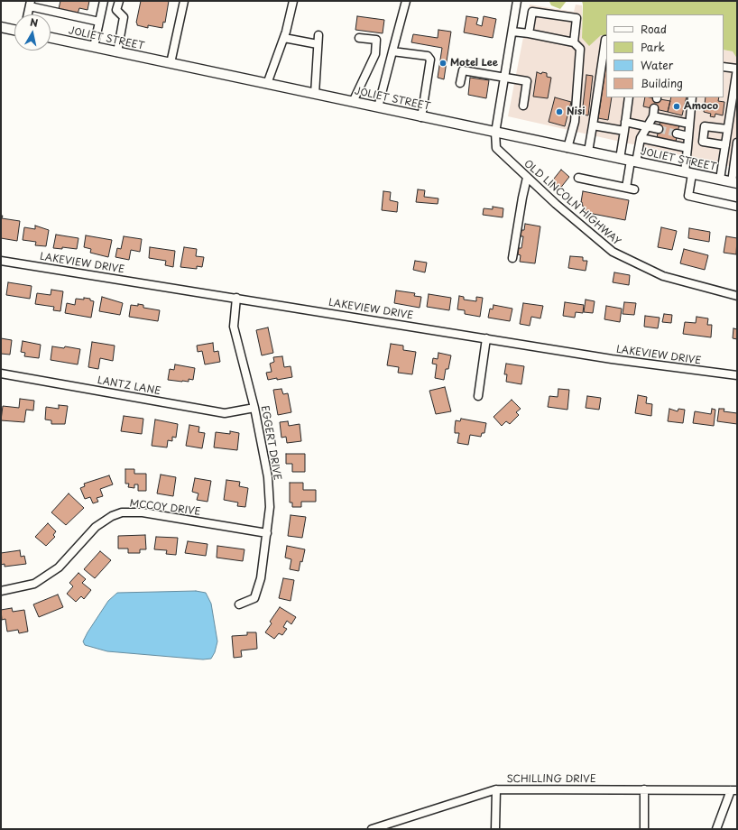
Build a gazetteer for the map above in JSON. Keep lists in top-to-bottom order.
{
  "streets": {
    "main road": ["JOLIET STREET"],
    "street": [
      "OLD LINCOLN HIGHWAY",
      "LAKEVIEW DRIVE",
      "LANTZ LANE",
      "EGGERT DRIVE",
      "MCCOY DRIVE",
      "SCHILLING DRIVE"
    ]
  },
  "crossings": [
    ["JOLIET STREET", "OLD LINCOLN HIGHWAY"],
    ["LAKEVIEW DRIVE", "EGGERT DRIVE"],
    ["LANTZ LANE", "EGGERT DRIVE"],
    ["EGGERT DRIVE", "MCCOY DRIVE"]
  ],
  "places": ["Motel Lee", "Amoco", "Nisi"],
  "legend": [
    "Road",
    "Park",
    "Water",
    "Building"
  ],
  "north": "top"
}
